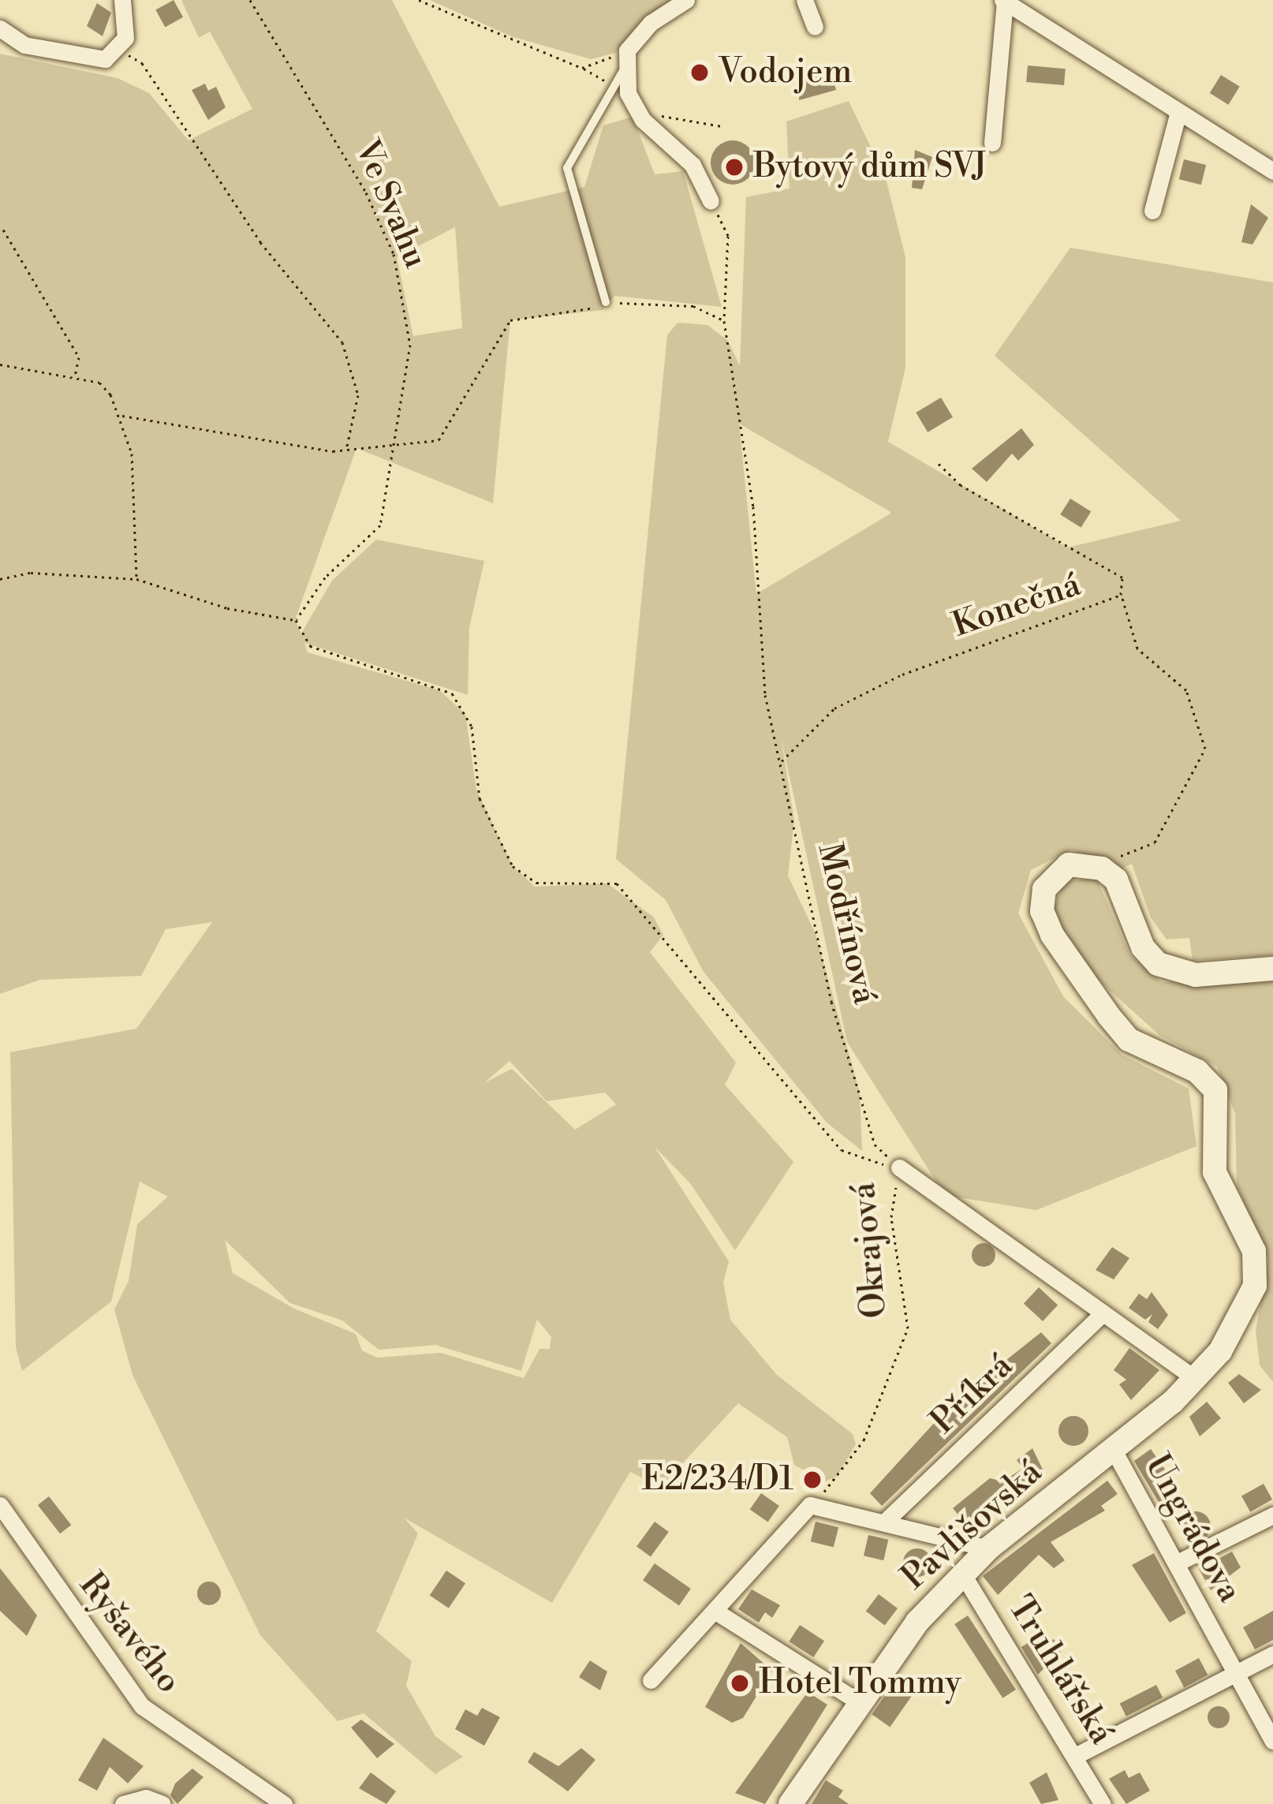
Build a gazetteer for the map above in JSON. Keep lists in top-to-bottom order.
{
  "streets": {
    "street": [
      "Příkrá",
      "Pavlišovská",
      "Ungrádova",
      "Ryšavého",
      "Truhlářská"
    ],
    "path": [
      "Ve Svahu",
      "Konečná",
      "Modřínová",
      "Okrajová"
    ]
  },
  "crossings": [
    ["Ve Svahu", "Okrajová"],
    ["Konečná", "Modřínová"],
    ["Modřínová", "Okrajová"],
    ["Pavlišovská", "Ungrádova"],
    ["Pavlišovská", "Truhlářská"]
  ],
  "places": [
    "Vodojem",
    "Bytový dům SVJ",
    "E2/234/D1",
    "Hotel Tommy"
  ]
}
